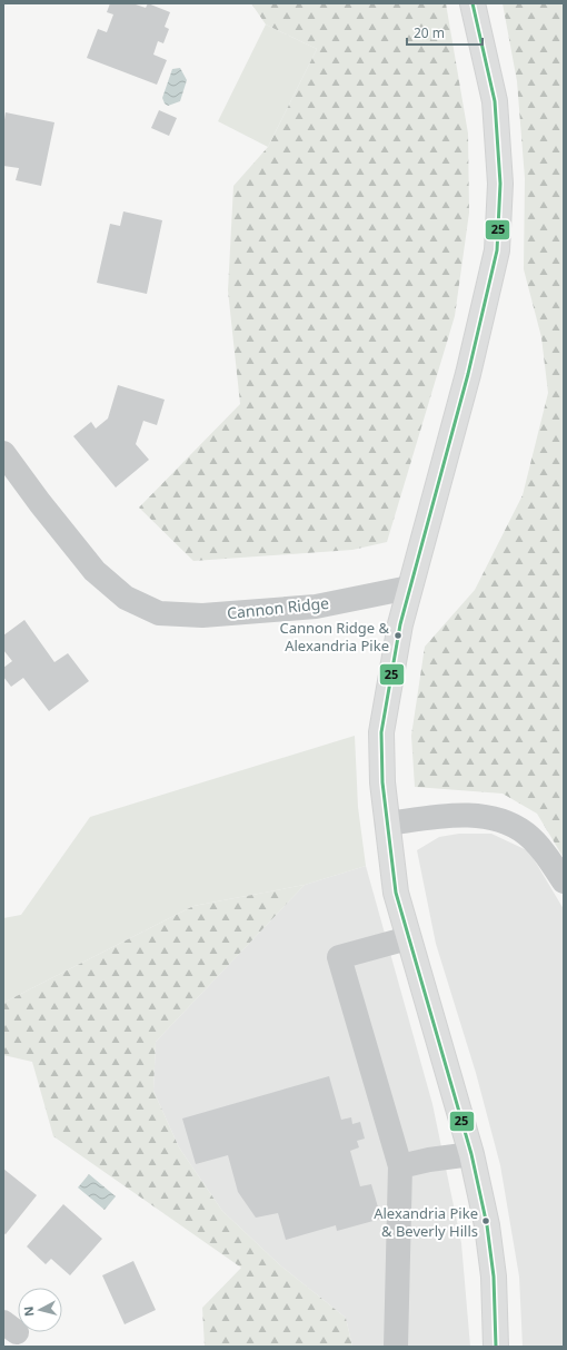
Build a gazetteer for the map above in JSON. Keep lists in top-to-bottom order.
{
  "streets": {
    "street": ["Cannon Ridge"]
  },
  "places": ["Cannon Ridge & Alexandria Pike", "Alexandria Pike & Beverly Hills"],
  "lines": ["transit line 25"],
  "scale_bar": "20 m",
  "north": "left"
}
